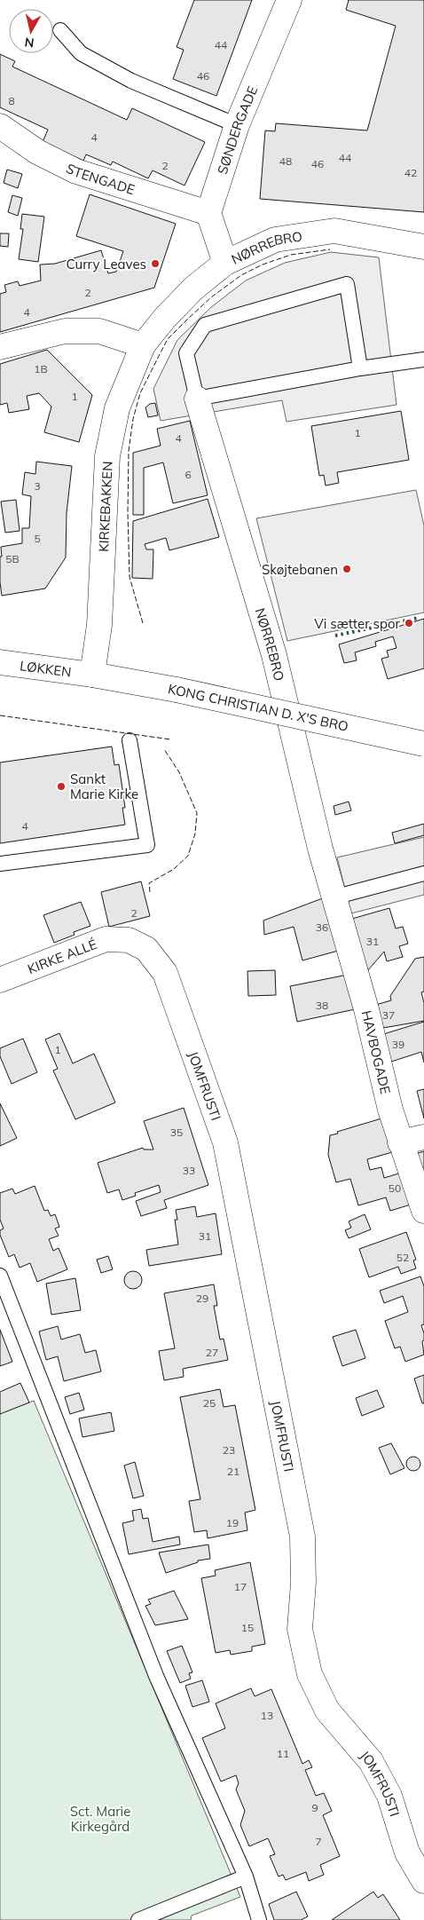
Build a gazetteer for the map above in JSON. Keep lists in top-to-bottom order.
{
  "streets": {
    "street": [
      "SØNDERGADE",
      "STENGADE",
      "NØRREBRO",
      "KIRKEBAKKEN",
      "LØKKEN",
      "KONG CHRISTIAN D. X'S BRO",
      "KIRKE ALLÉ",
      "HAVBOGADE",
      "JOMFRUSTI"
    ]
  },
  "crossings": [
    ["SØNDERGADE", "STENGADE"],
    ["NØRREBRO", "KIRKEBAKKEN"],
    ["NØRREBRO", "HAVBOGADE"],
    ["KIRKEBAKKEN", "LØKKEN"],
    ["KIRKEBAKKEN", "KONG CHRISTIAN D. X'S BRO"],
    ["LØKKEN", "KONG CHRISTIAN D. X'S BRO"],
    ["KIRKE ALLÉ", "JOMFRUSTI"]
  ],
  "parks": ["Sct. Marie Kirkegård"],
  "places": [
    "Curry Leaves",
    "Skøjtebanen",
    "Vi sætter spor",
    "Sankt Marie Kirke"
  ],
  "house_numbers": [
    "44",
    "46",
    "8",
    "4",
    "44",
    "48",
    "46",
    "2",
    "42",
    "2",
    "4",
    "1B",
    "1",
    "1",
    "4",
    "6",
    "3",
    "5",
    "5B",
    "4",
    "2",
    "36",
    "31",
    "38",
    "37",
    "39",
    "1",
    "35",
    "33",
    "50",
    "31",
    "52",
    "29",
    "27",
    "25",
    "23",
    "21",
    "19",
    "17",
    "15",
    "13",
    "11",
    "9",
    "7"
  ],
  "north": "bottom"
}
